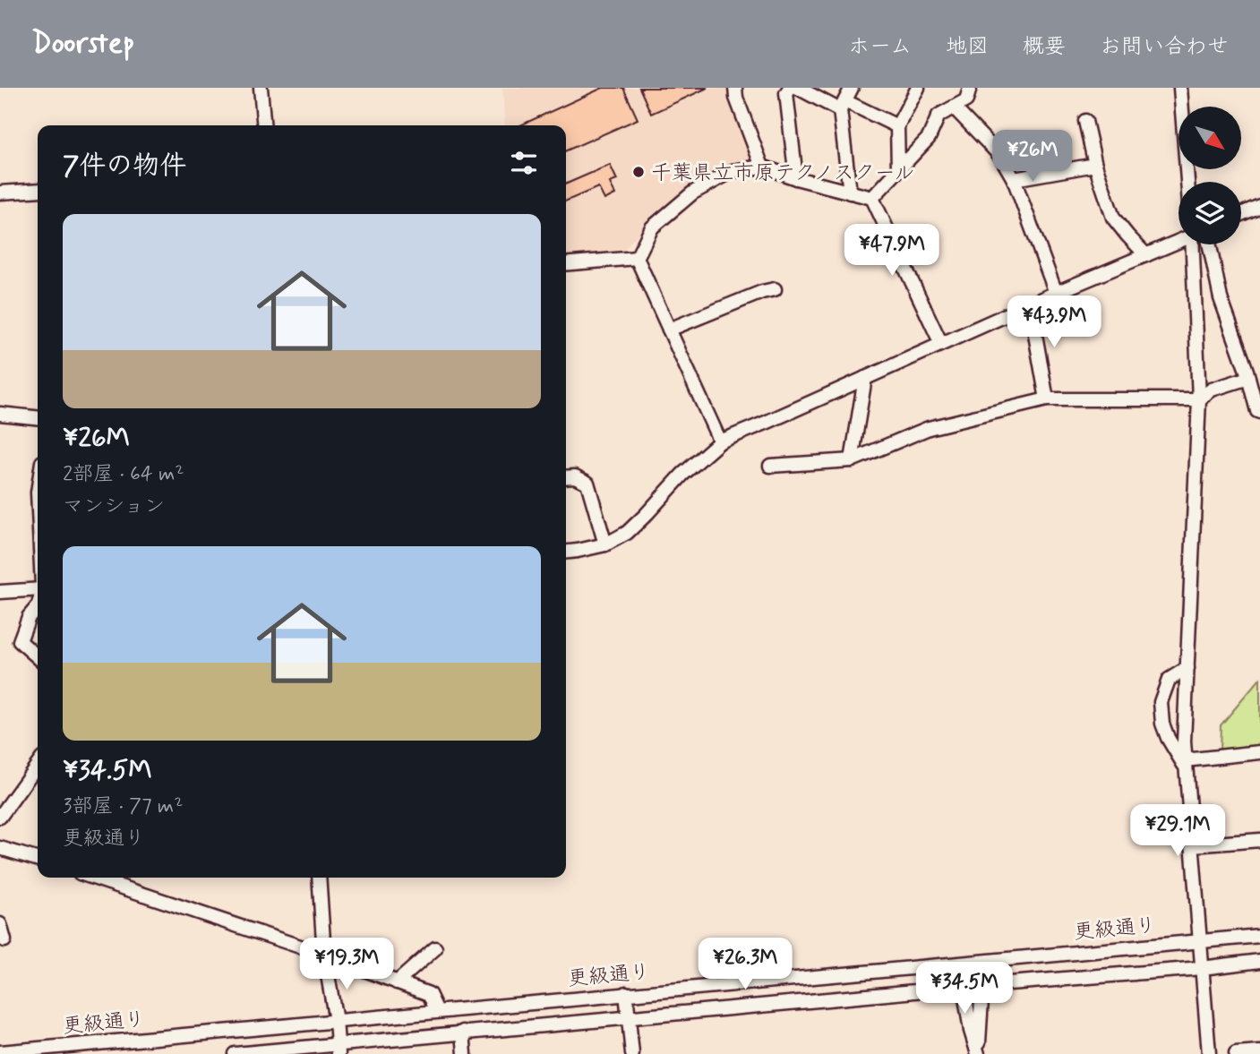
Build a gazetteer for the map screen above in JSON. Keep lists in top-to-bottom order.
{
  "streets": {
    "street": ["更級通り"]
  },
  "places": ["千葉県立市原テクノスクール"],
  "north": "bottom right",
  "page": {
    "header": "Doorstep",
    "nav": [
      "ホーム",
      "地図",
      "概要",
      "お問い合わせ"
    ],
    "heading": "7件の物件",
    "price": [
      "¥26M",
      "¥47.9M",
      "¥43.9M",
      "¥29.1M",
      "¥19.3M",
      "¥26.3M",
      "¥34.5M"
    ],
    "list": [
      {
        "name": "¥26M",
        "note": "2部屋 · 64 m² · マンション"
      },
      {
        "name": "¥34.5M",
        "note": "3部屋 · 77 m² · 更級通り"
      }
    ]
  }
}
